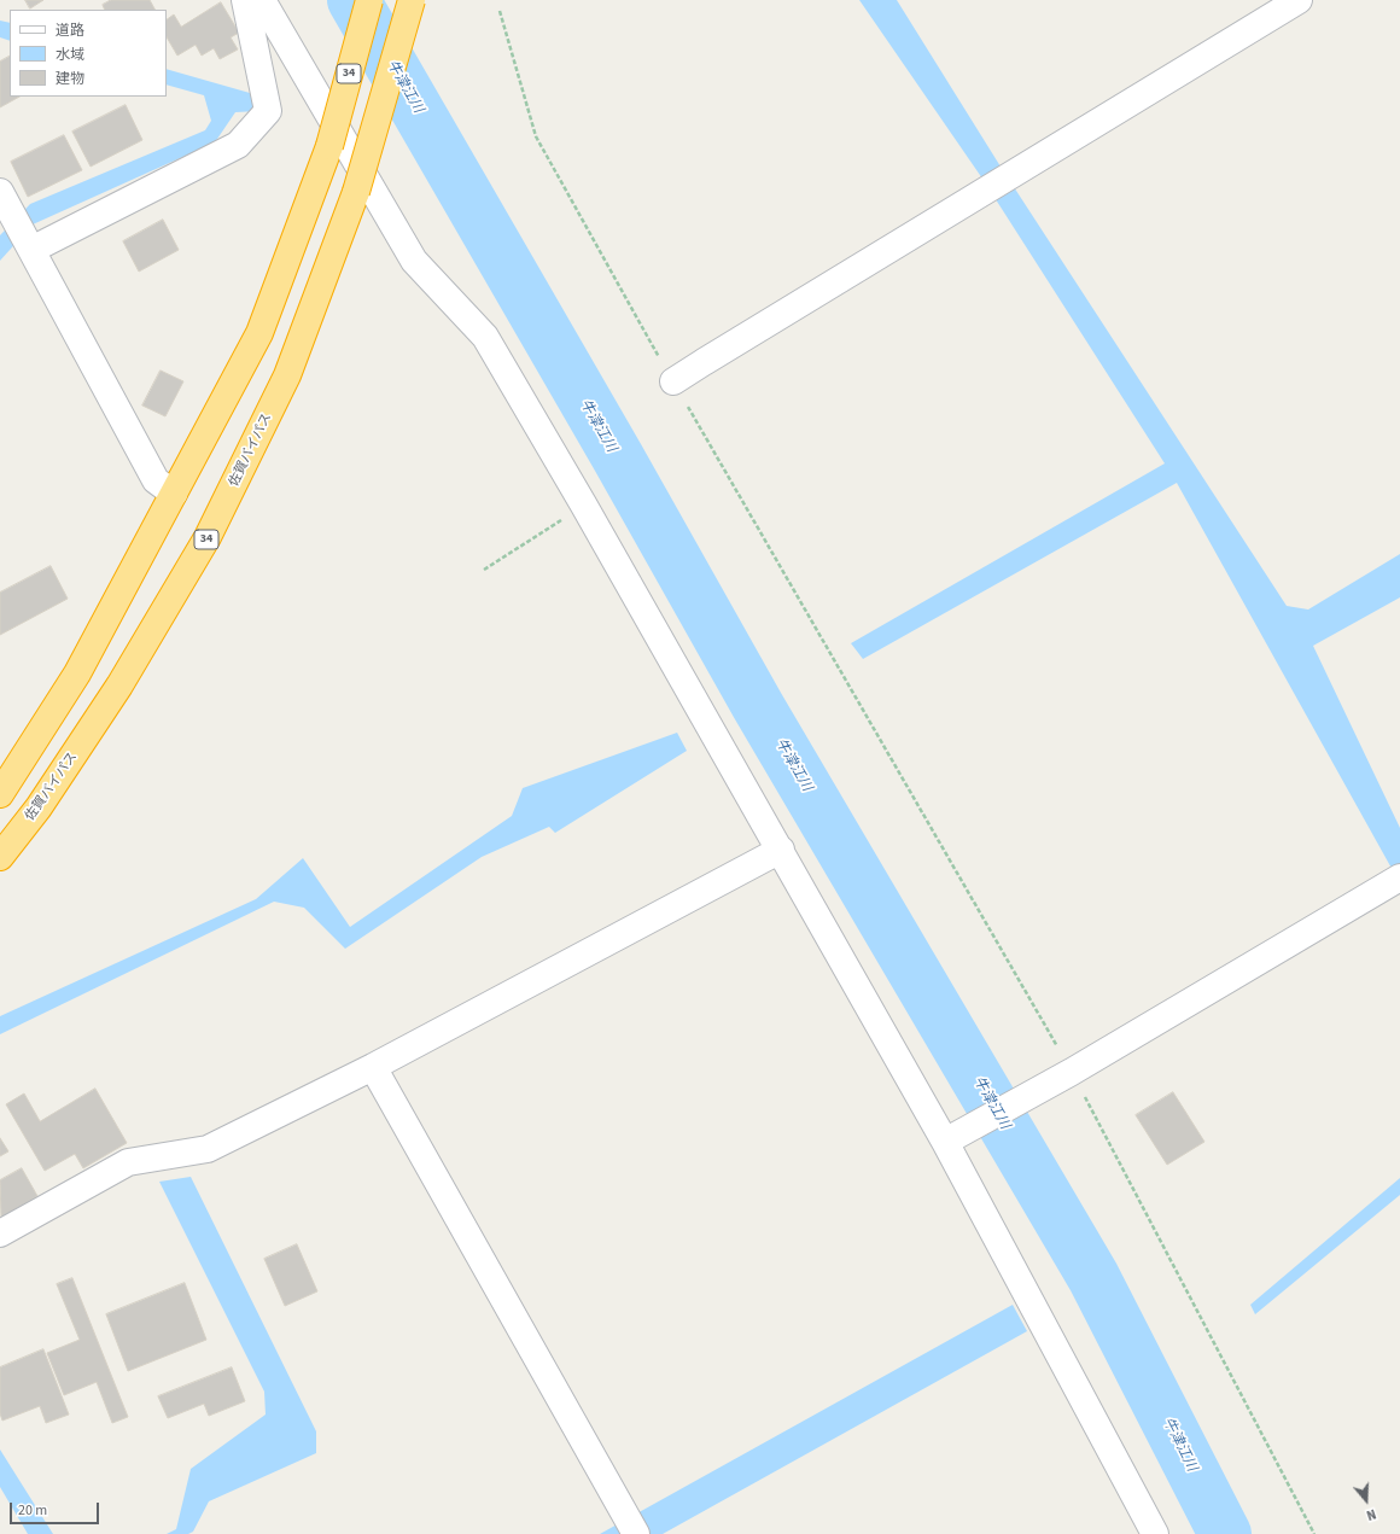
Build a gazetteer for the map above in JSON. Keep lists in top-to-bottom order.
{
  "streets": {
    "highway": ["34", "佐賀バイパス"]
  },
  "water": ["牛津江川"],
  "legend": ["道路", "水域", "建物"],
  "scale_bar": "20 m",
  "north": "bottom"
}
